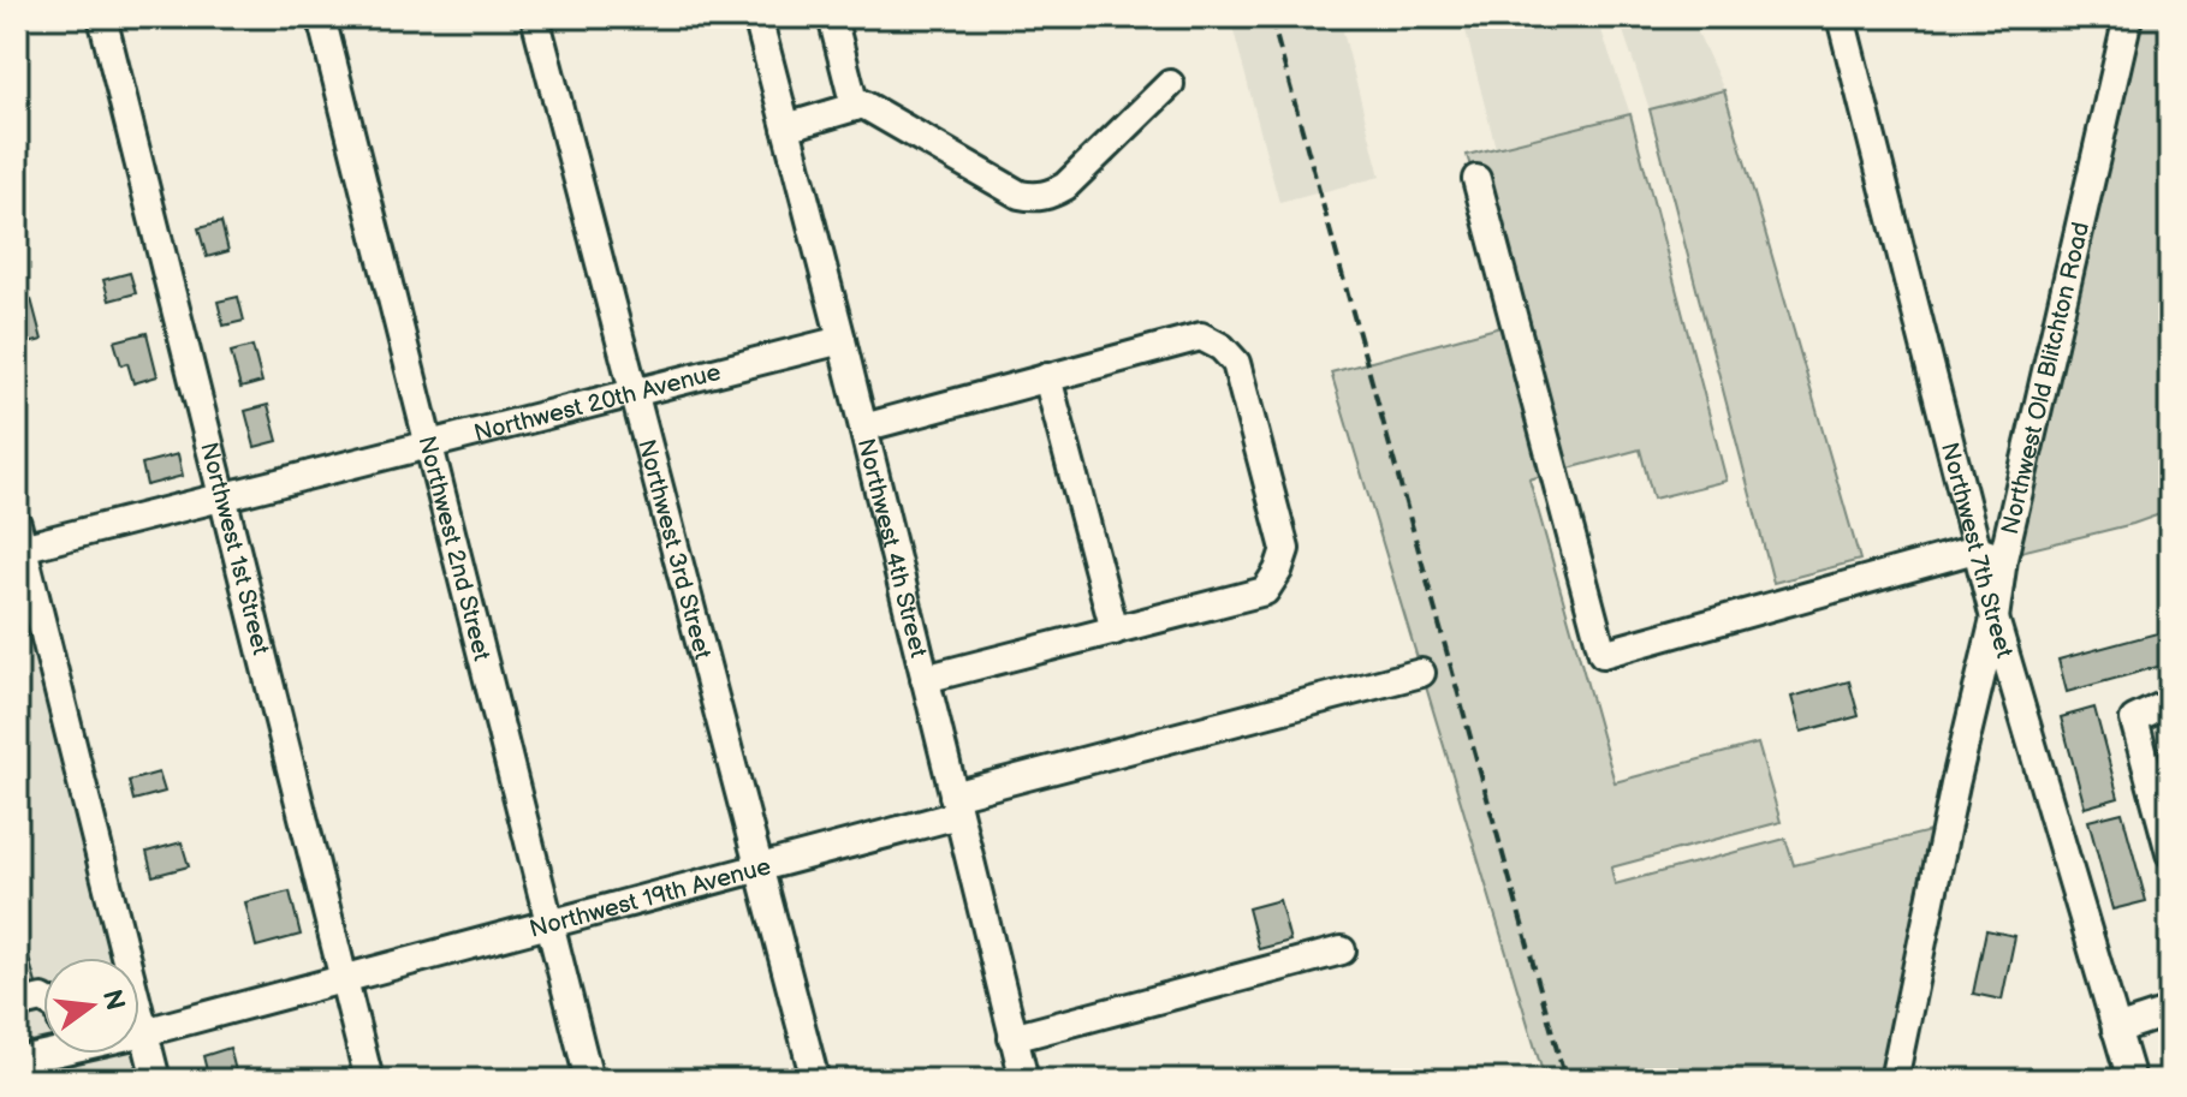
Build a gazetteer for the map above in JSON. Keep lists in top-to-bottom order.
{
  "streets": {
    "street": [
      "Northwest Old Blitchton Road",
      "Northwest 20th Avenue",
      "Northwest 1st Street",
      "Northwest 2nd Street",
      "Northwest 4th Street",
      "Northwest 3rd Street",
      "Northwest 7th Street",
      "Northwest 19th Avenue"
    ]
  },
  "crossings": [
    ["Northwest Old Blitchton Road", "Northwest 7th Street"],
    ["Northwest 20th Avenue", "Northwest 1st Street"],
    ["Northwest 20th Avenue", "Northwest 2nd Street"],
    ["Northwest 20th Avenue", "Northwest 4th Street"],
    ["Northwest 20th Avenue", "Northwest 3rd Street"],
    ["Northwest 1st Street", "Northwest 19th Avenue"],
    ["Northwest 2nd Street", "Northwest 19th Avenue"],
    ["Northwest 4th Street", "Northwest 19th Avenue"],
    ["Northwest 3rd Street", "Northwest 19th Avenue"]
  ],
  "north": "right"
}
